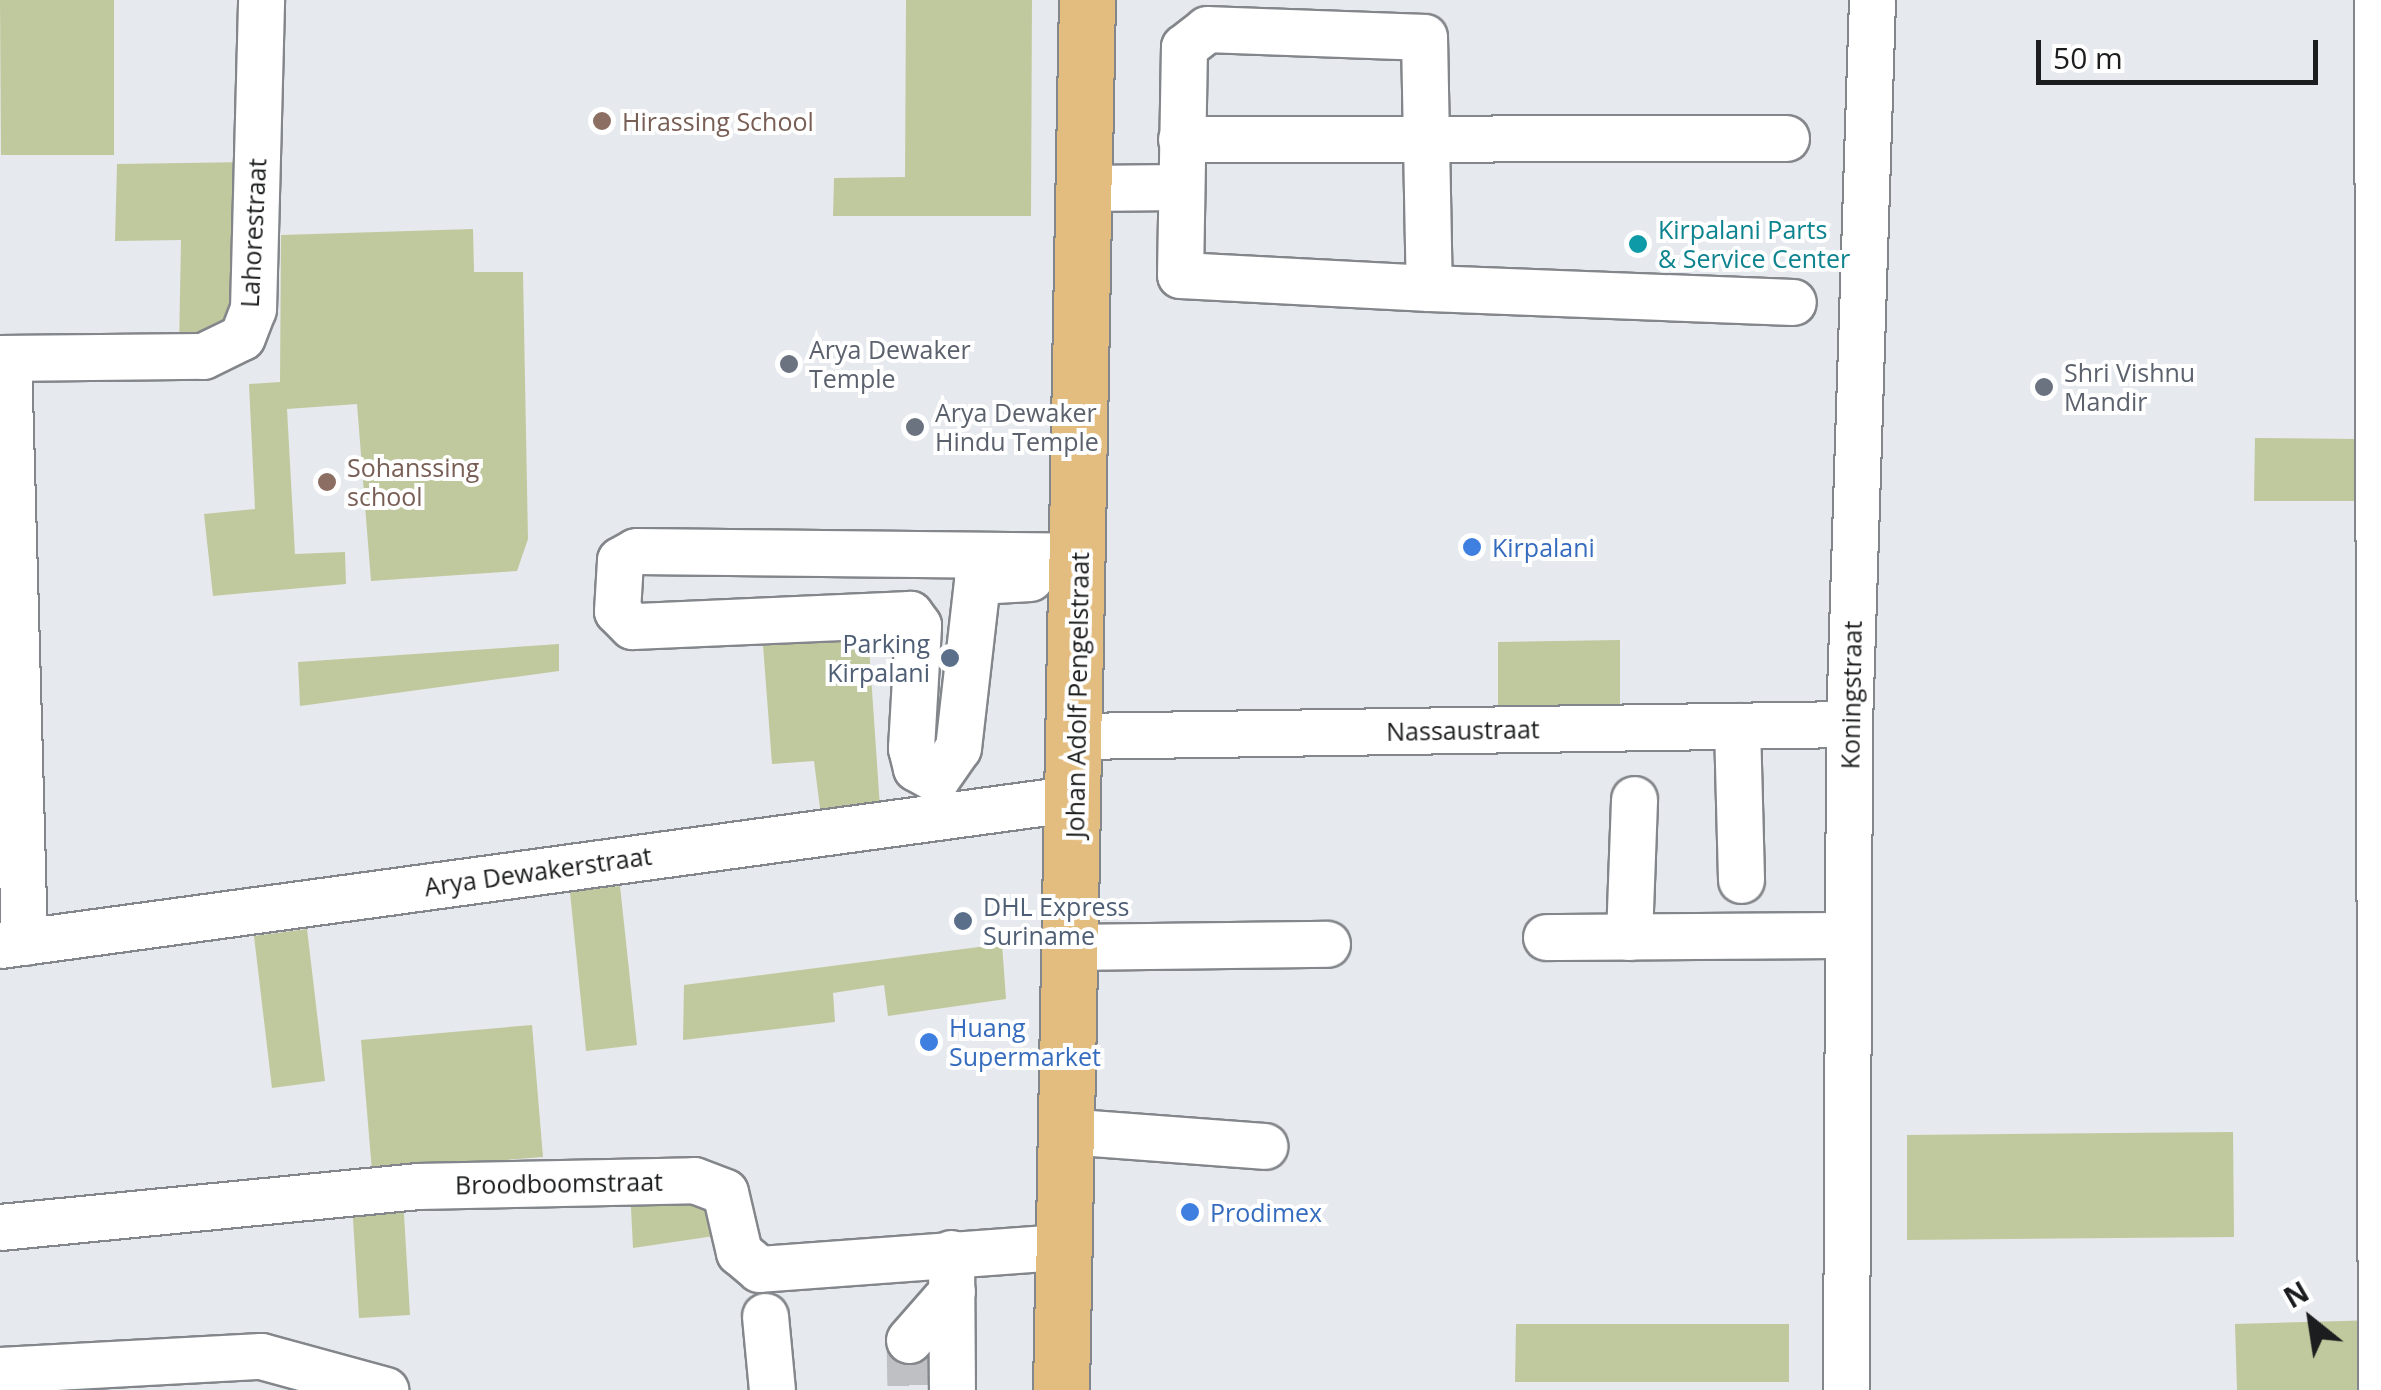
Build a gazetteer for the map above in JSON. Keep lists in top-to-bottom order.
{
  "streets": {
    "main road": ["Johan Adolf Pengelstraat"],
    "street": [
      "Lahorestraat",
      "Koningstraat",
      "Nassaustraat",
      "Arya Dewakerstraat",
      "Broodboomstraat"
    ]
  },
  "crossings": [
    ["Johan Adolf Pengelstraat", "Nassaustraat"],
    ["Johan Adolf Pengelstraat", "Arya Dewakerstraat"],
    ["Johan Adolf Pengelstraat", "Broodboomstraat"],
    ["Koningstraat", "Nassaustraat"]
  ],
  "places": [
    "Hirassing School",
    "Kirpalani Parts & Service Center",
    "Arya Dewaker Temple",
    "Shri Vishnu Mandir",
    "Arya Dewaker Hindu Temple",
    "Sohanssing school",
    "Kirpalani",
    "Parking Kirpalani",
    "DHL Express Suriname",
    "Huang Supermarket",
    "Prodimex"
  ],
  "scale_bar": "50 m",
  "north": "top left"
}
